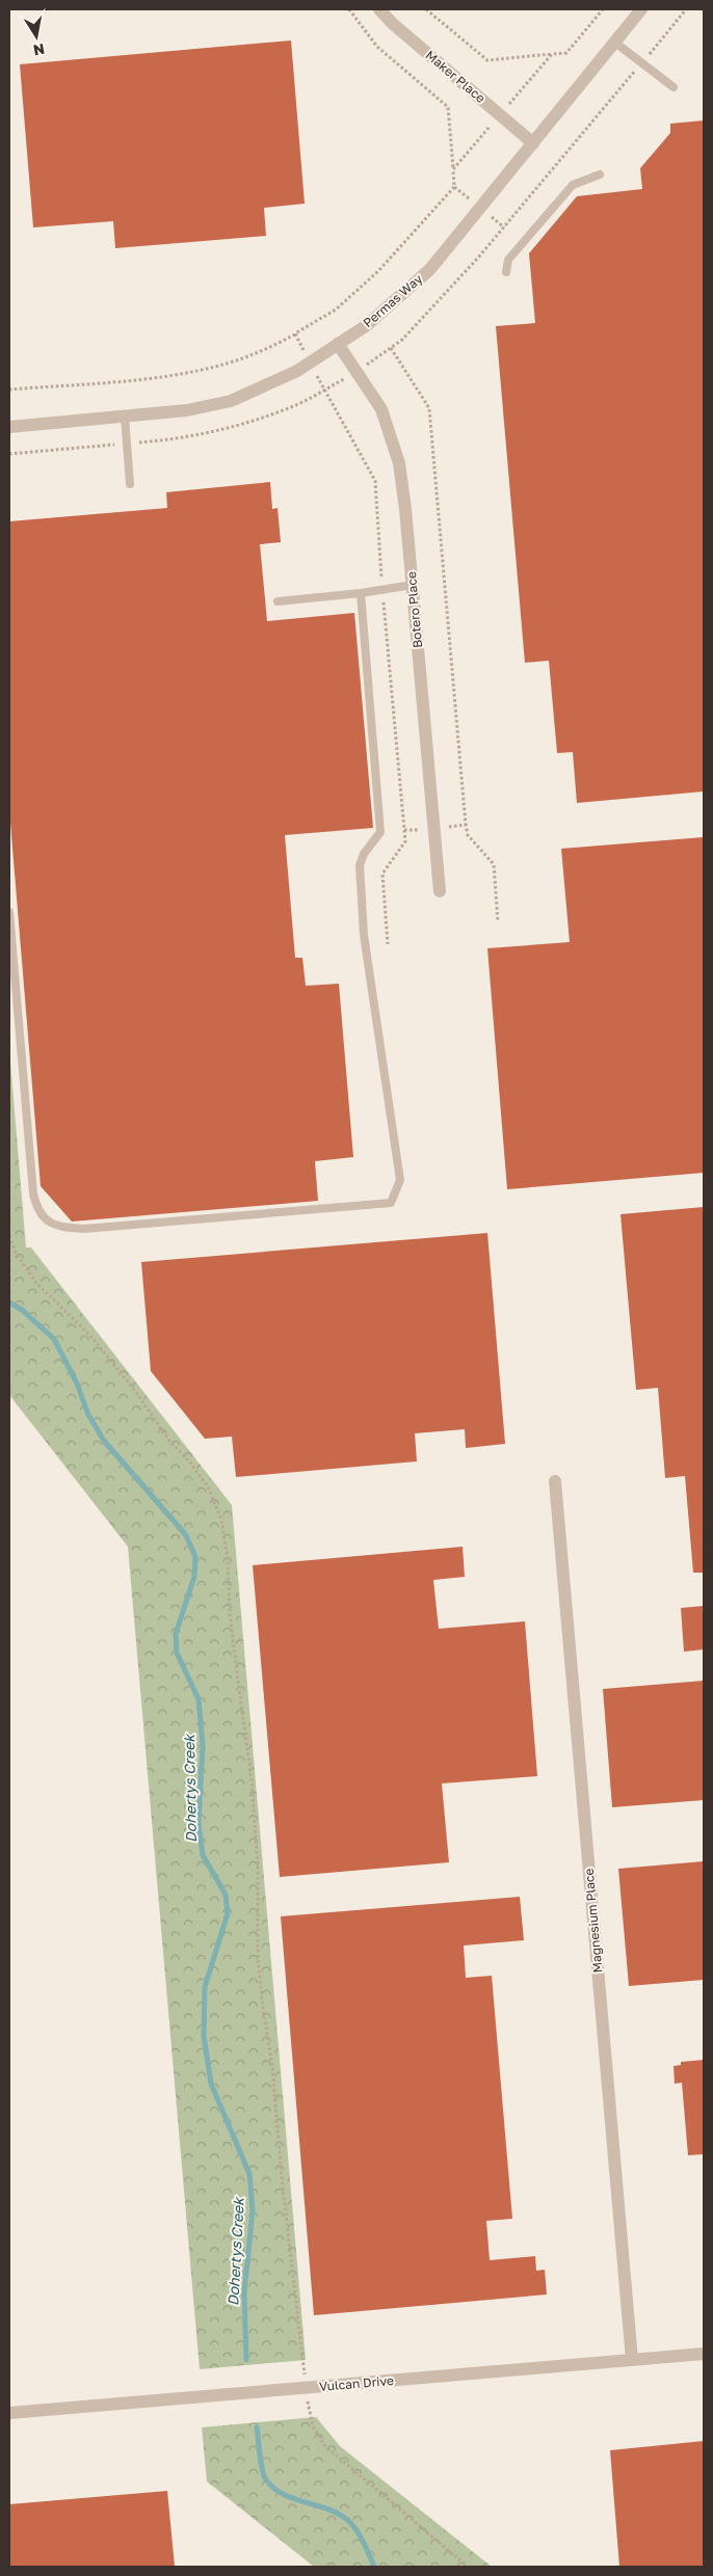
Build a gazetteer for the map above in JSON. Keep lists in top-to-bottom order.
{
  "streets": {
    "street": [
      "Maker Place",
      "Permas Way",
      "Botero Place",
      "Magnesium Place",
      "Vulcan Drive"
    ]
  },
  "crossings": [
    ["Maker Place", "Permas Way"],
    ["Permas Way", "Botero Place"],
    ["Magnesium Place", "Vulcan Drive"]
  ],
  "water": ["Dohertys Creek"],
  "north": "bottom"
}
